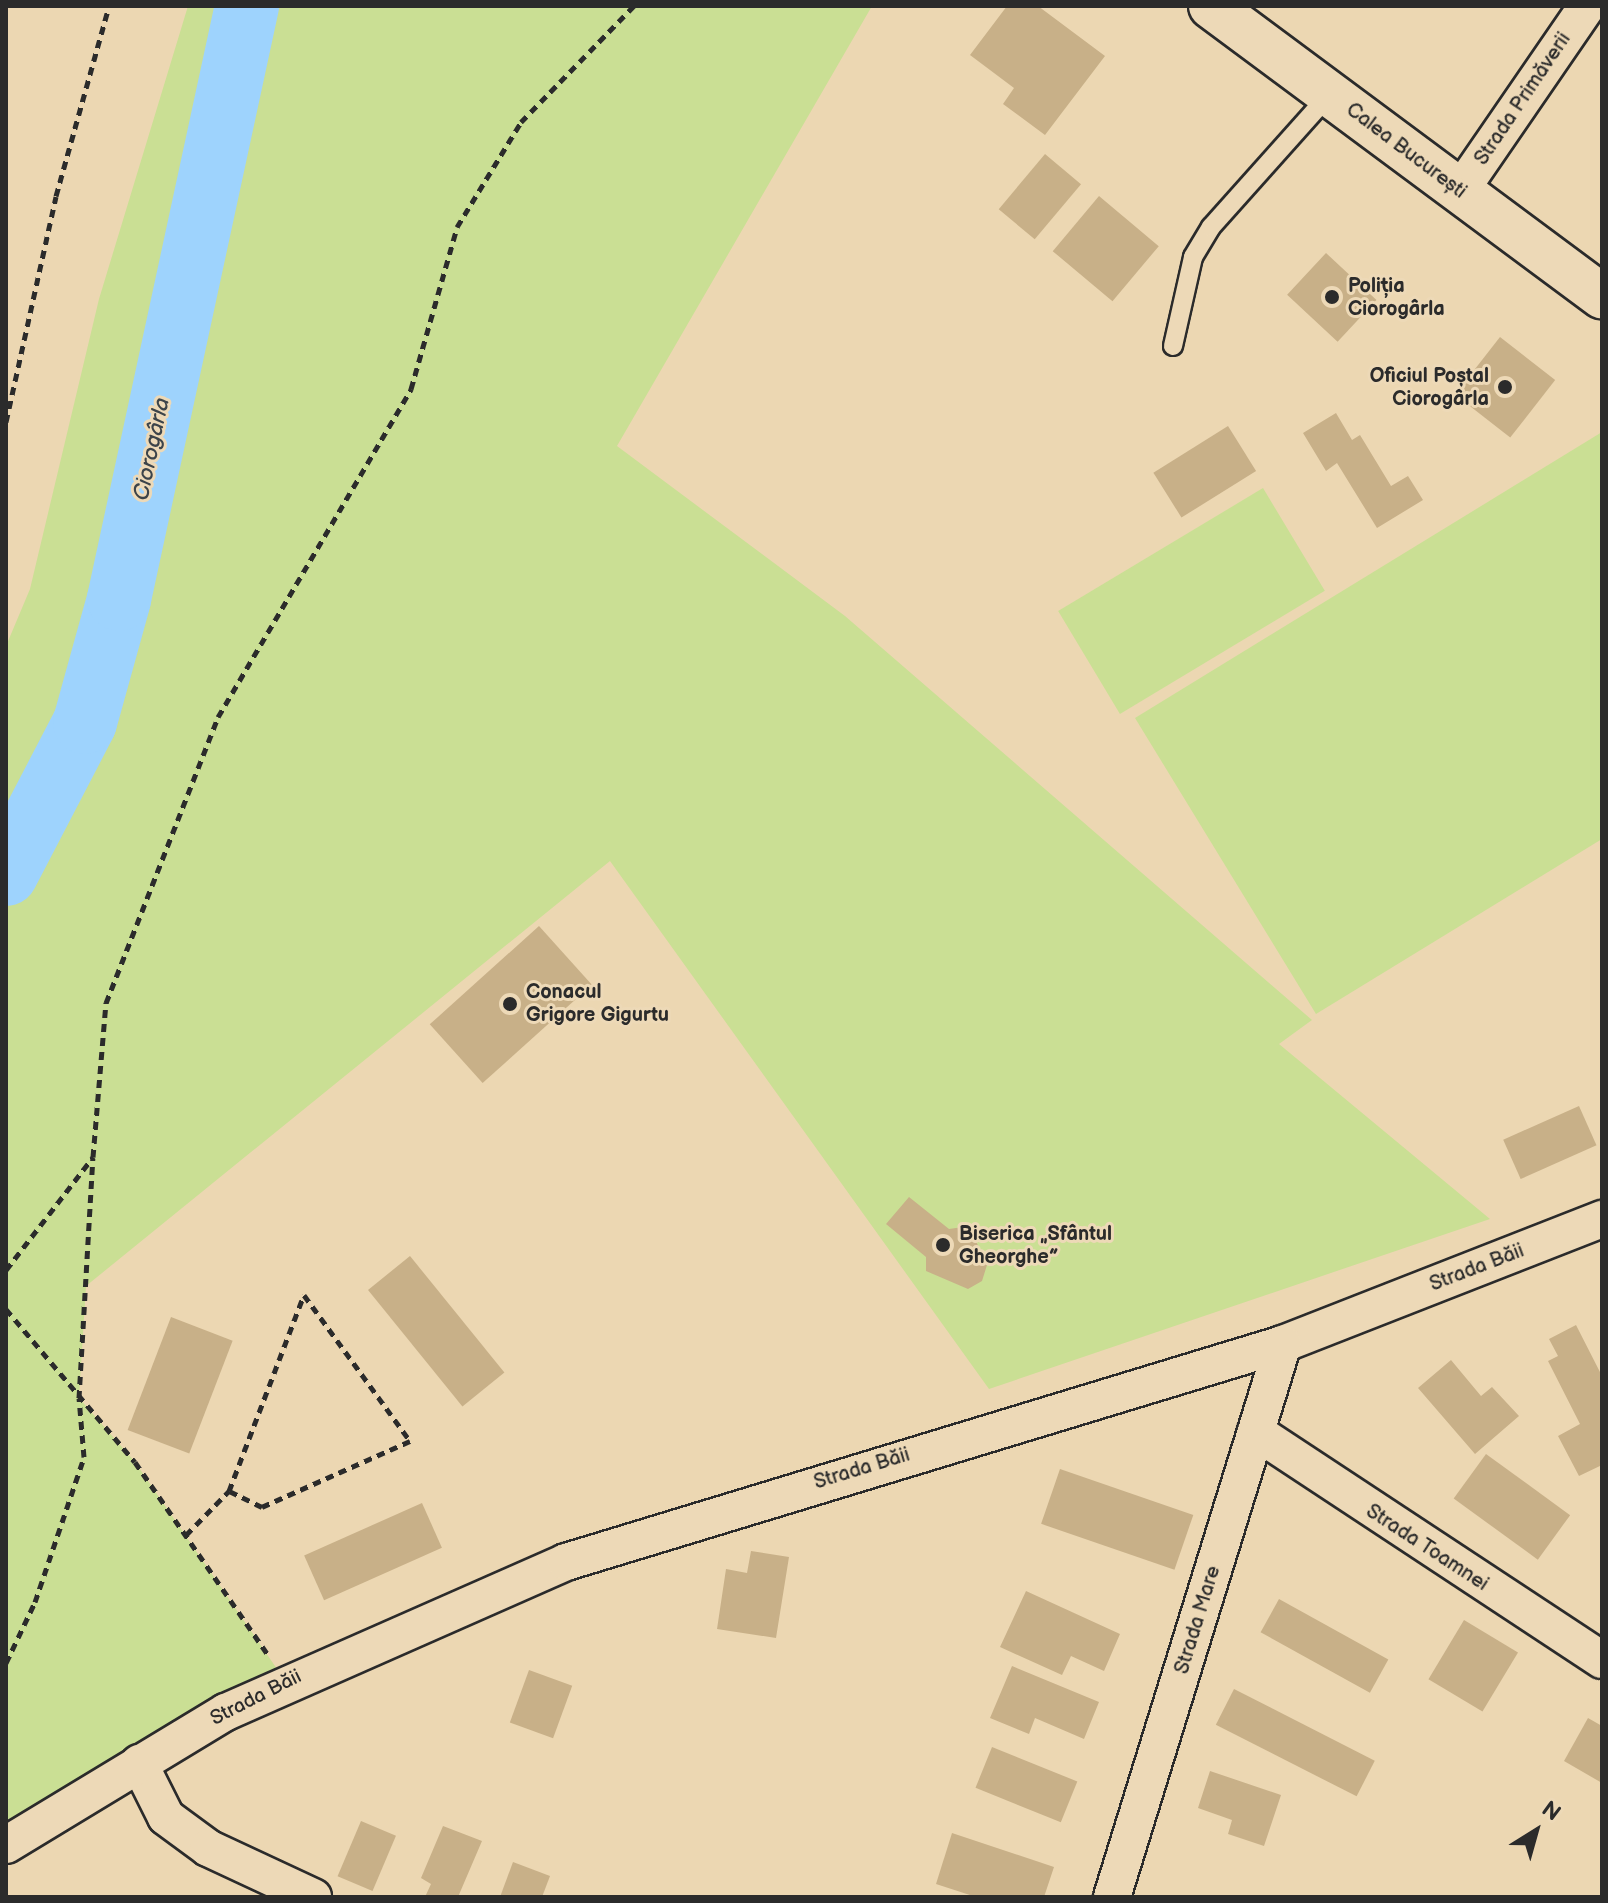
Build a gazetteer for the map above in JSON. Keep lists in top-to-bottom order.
{
  "streets": {
    "main road": ["Calea București"],
    "street": [
      "Strada Primăverii",
      "Strada Băii",
      "Strada Toamnei",
      "Strada Mare"
    ]
  },
  "crossings": [
    ["Strada Primăverii", "Calea București"],
    ["Strada Băii", "Strada Mare"],
    ["Strada Toamnei", "Strada Mare"]
  ],
  "water": ["Ciorogârla"],
  "places": [
    "Poliția Ciorogârla",
    "Oficiul Poștal Ciorogârla",
    "Conacul Grigore Gigurtu",
    "Biserica „Sfântul Gheorghe”"
  ],
  "north": "top right"
}
